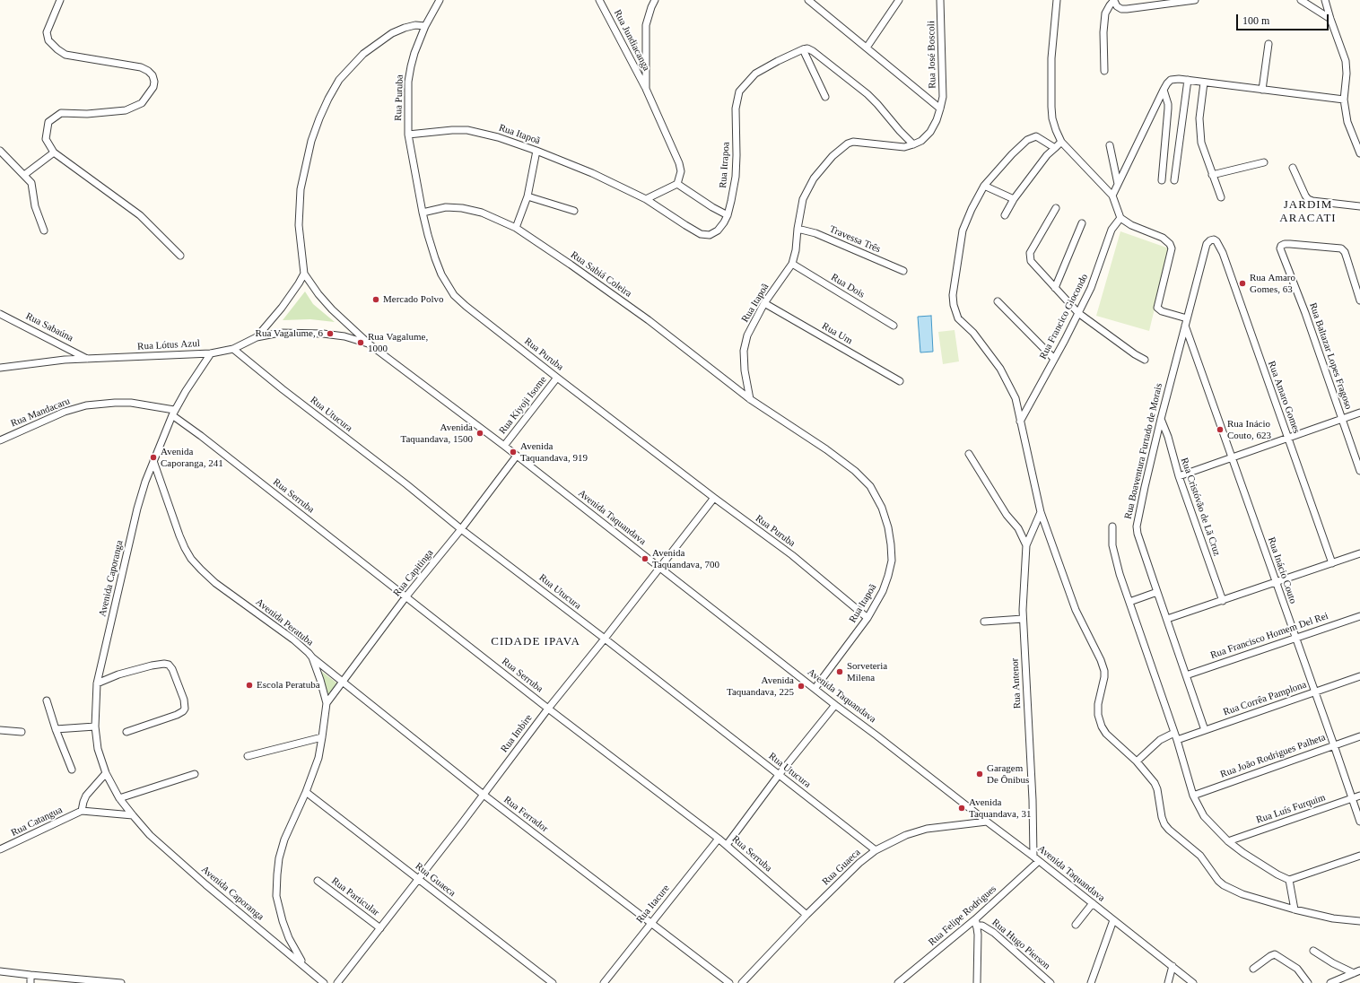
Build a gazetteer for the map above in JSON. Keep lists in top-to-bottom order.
{
  "streets": {
    "street": [
      "Rua Jundiacanga",
      "Rua José Boscoli",
      "Rua Puruba",
      "Rua Itapoã",
      "Rua Itrapoa",
      "Travessa Três",
      "Rua Sabiá Coleira",
      "Rua Dois",
      "Rua Francico Giocondo",
      "Rua Sabaúna",
      "Rua Um",
      "Rua Lótus Azul",
      "Rua Baltazar Lopes Fragoso",
      "Rua Amaro Gomes",
      "Rua Kiyoji Isome",
      "Rua Mandacaru",
      "Rua Utucura",
      "Rua Boaventura Furtado de Morais",
      "Rua Serruba",
      "Rua Cristóvão de Lã Cruz",
      "Avenida Taquandava",
      "Rua Inácio Couto",
      "Rua Capitinga",
      "Avenida Caporanga",
      "Avenida Peratuba",
      "Rua Francisco Homem Del Rei",
      "Rua Antenor",
      "Rua Corrêa Pamplona",
      "Rua Imbire",
      "Rua João Rodrigues Palheta",
      "Rua Luís Furquim",
      "Rua Ferrador",
      "Rua Catangua",
      "Rua Guaeca",
      "Rua Particular",
      "Rua Itacure",
      "Rua Felipe Rodrigues",
      "Rua Hugo Pierson"
    ]
  },
  "crossings": [
    ["Rua Puruba", "Rua Itapoã"],
    ["Rua Puruba", "Rua Sabiá Coleira"],
    ["Rua Puruba", "Rua Kiyoji Isome"],
    ["Rua Puruba", "Avenida Taquandava"],
    ["Rua Puruba", "Rua Imbire"],
    ["Rua Itapoã", "Rua Itrapoa"],
    ["Rua Itapoã", "Travessa Três"],
    ["Rua Itapoã", "Rua Sabiá Coleira"],
    ["Rua Itapoã", "Rua Dois"],
    ["Rua Itapoã", "Rua Um"],
    ["Rua Itapoã", "Avenida Taquandava"],
    ["Rua Sabaúna", "Rua Lótus Azul"],
    ["Rua Lótus Azul", "Rua Utucura"],
    ["Rua Lótus Azul", "Avenida Taquandava"],
    ["Rua Lótus Azul", "Avenida Caporanga"],
    ["Rua Amaro Gomes", "Rua Boaventura Furtado de Morais"],
    ["Rua Kiyoji Isome", "Avenida Taquandava"],
    ["Rua Mandacaru", "Rua Serruba"],
    ["Rua Mandacaru", "Avenida Caporanga"],
    ["Rua Utucura", "Rua Capitinga"],
    ["Rua Utucura", "Rua Imbire"],
    ["Rua Utucura", "Rua Guaeca"],
    ["Rua Boaventura Furtado de Morais", "Rua Cristóvão de Lã Cruz"],
    ["Rua Boaventura Furtado de Morais", "Rua Inácio Couto"],
    ["Rua Boaventura Furtado de Morais", "Rua Francisco Homem Del Rei"],
    ["Rua Boaventura Furtado de Morais", "Rua Corrêa Pamplona"],
    ["Rua Serruba", "Rua Capitinga"],
    ["Rua Serruba", "Avenida Caporanga"],
    ["Rua Serruba", "Rua Imbire"],
    ["Rua Serruba", "Rua Guaeca"],
    ["Rua Serruba", "Rua Itacure"],
    ["Avenida Taquandava", "Rua Capitinga"],
    ["Avenida Taquandava", "Rua Antenor"],
    ["Avenida Taquandava", "Rua Imbire"],
    ["Avenida Taquandava", "Rua Guaeca"],
    ["Avenida Taquandava", "Rua Felipe Rodrigues"],
    ["Rua Inácio Couto", "Rua Francisco Homem Del Rei"],
    ["Rua Inácio Couto", "Rua Corrêa Pamplona"],
    ["Rua Inácio Couto", "Rua João Rodrigues Palheta"],
    ["Rua Inácio Couto", "Rua Luís Furquim"],
    ["Rua Capitinga", "Avenida Peratuba"],
    ["Rua Capitinga", "Rua Ferrador"],
    ["Avenida Caporanga", "Avenida Peratuba"],
    ["Avenida Peratuba", "Rua Ferrador"],
    ["Avenida Peratuba", "Rua Guaeca"],
    ["Rua Antenor", "Rua Felipe Rodrigues"],
    ["Rua Imbire", "Rua Ferrador"],
    ["Rua Imbire", "Rua Guaeca"],
    ["Rua Imbire", "Rua Particular"],
    ["Rua Ferrador", "Rua Itacure"],
    ["Rua Felipe Rodrigues", "Rua Hugo Pierson"]
  ],
  "districts": ["JARDIM ARACATI", "CIDADE IPAVA"],
  "places": [
    "Rua Amaro Gomes, 63",
    "Mercado Polvo",
    "Rua Vagalume, 6",
    "Rua Vagalume, 1000",
    "Rua Inácio Couto, 623",
    "Avenida Taquandava, 1500",
    "Avenida Taquandava, 919",
    "Avenida Caporanga, 241",
    "Avenida Taquandava, 700",
    "Sorveteria Milena",
    "Escola Peratuba",
    "Avenida Taquandava, 225",
    "Garagem De Ônibus",
    "Avenida Taquandava, 31"
  ],
  "scale_bar": "100 m"
}
